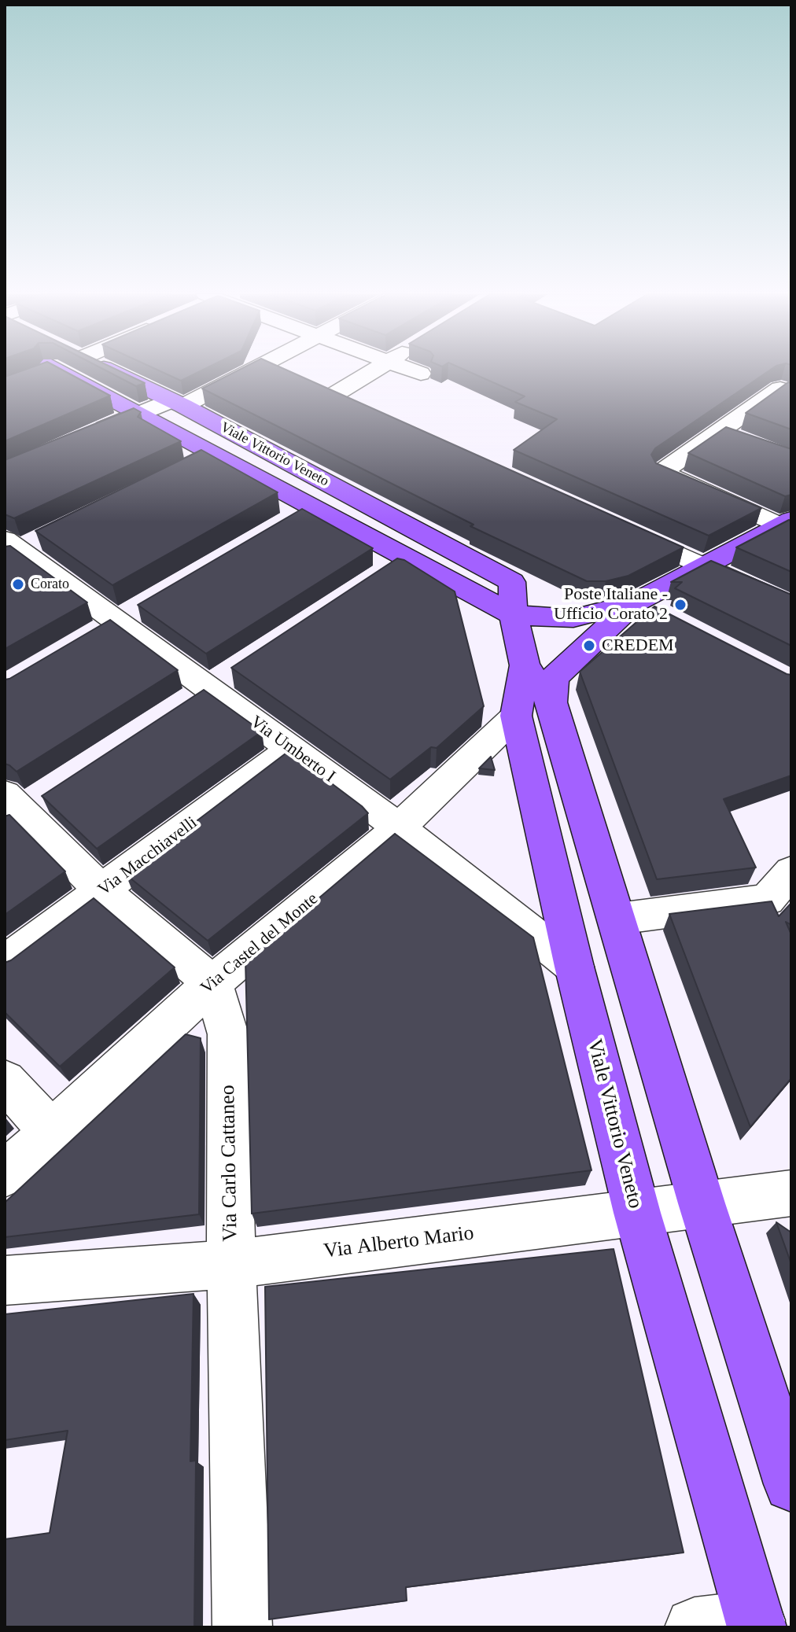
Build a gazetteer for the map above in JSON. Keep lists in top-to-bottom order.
{
  "streets": {
    "main road": ["Viale Vittorio Veneto", "Via Castel del Monte"],
    "street": [
      "Via Umberto I",
      "Via Macchiavelli",
      "Via Carlo Cattaneo",
      "Via Alberto Mario"
    ]
  },
  "crossings": [
    ["Viale Vittorio Veneto", "Via Umberto I"],
    ["Viale Vittorio Veneto", "Via Castel del Monte"],
    ["Viale Vittorio Veneto", "Via Alberto Mario"],
    ["Via Umberto I", "Via Macchiavelli"],
    ["Via Umberto I", "Via Castel del Monte"],
    ["Via Castel del Monte", "Via Carlo Cattaneo"],
    ["Via Carlo Cattaneo", "Via Alberto Mario"]
  ],
  "places": ["Corato", "Poste Italiane - Ufficio Corato 2", "CREDEM"]
}
